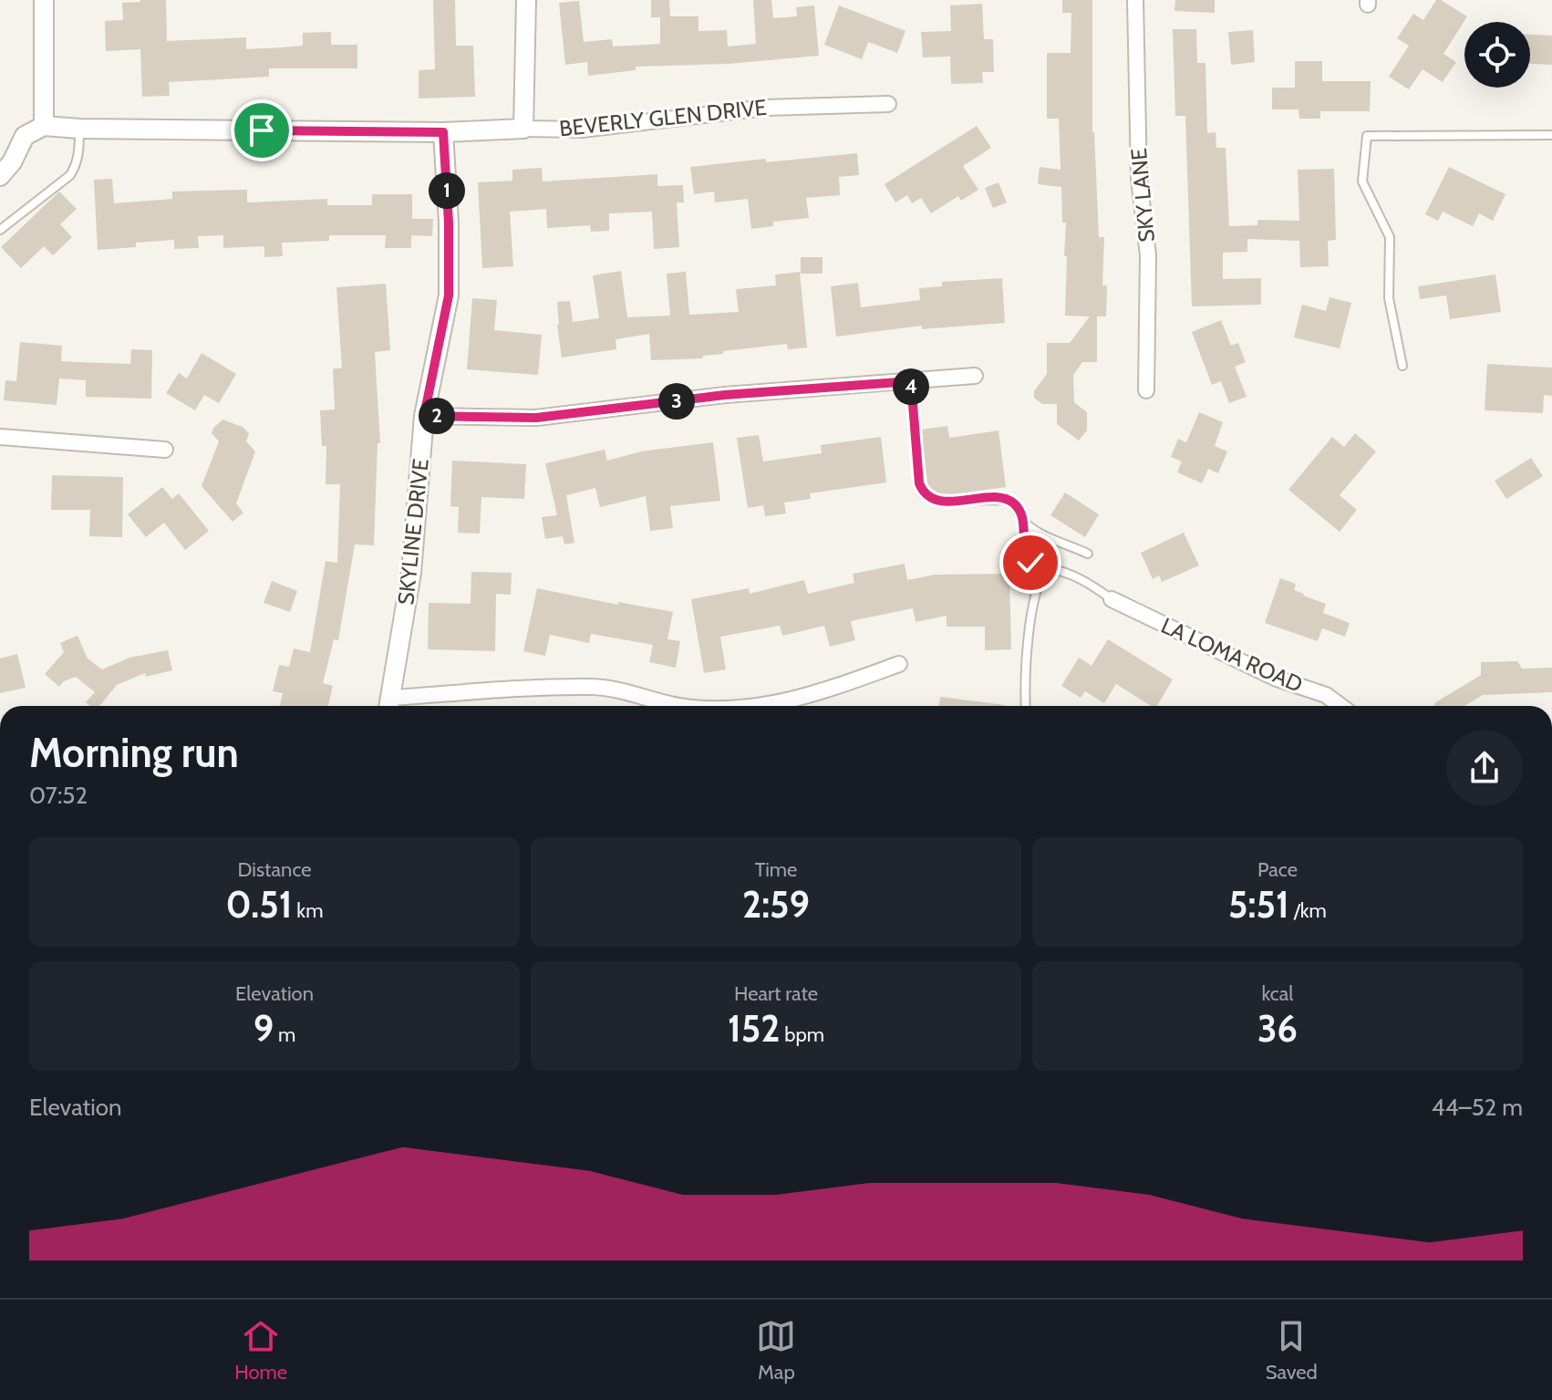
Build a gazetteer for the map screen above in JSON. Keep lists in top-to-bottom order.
{
  "streets": {
    "street": [
      "BEVERLY GLEN DRIVE",
      "SKY LANE",
      "SKYLINE DRIVE",
      "LA LOMA ROAD"
    ]
  },
  "crossings": [
    ["BEVERLY GLEN DRIVE", "SKYLINE DRIVE"]
  ],
  "page": {
    "pins": [
      "1",
      "4",
      "3",
      "2"
    ],
    "heading": ["Morning run", "07:52"],
    "stats": [
      ["Distance", "0.51 km"],
      ["Time", "2:59"],
      ["Pace", "5:51 /km"],
      ["Elevation", "9 m"],
      ["Heart rate", "152 bpm"],
      ["kcal", "36"]
    ],
    "chart": ["Elevation", "44–52 m"],
    "tabs": ["Home", "Map", "Saved"]
  }
}
